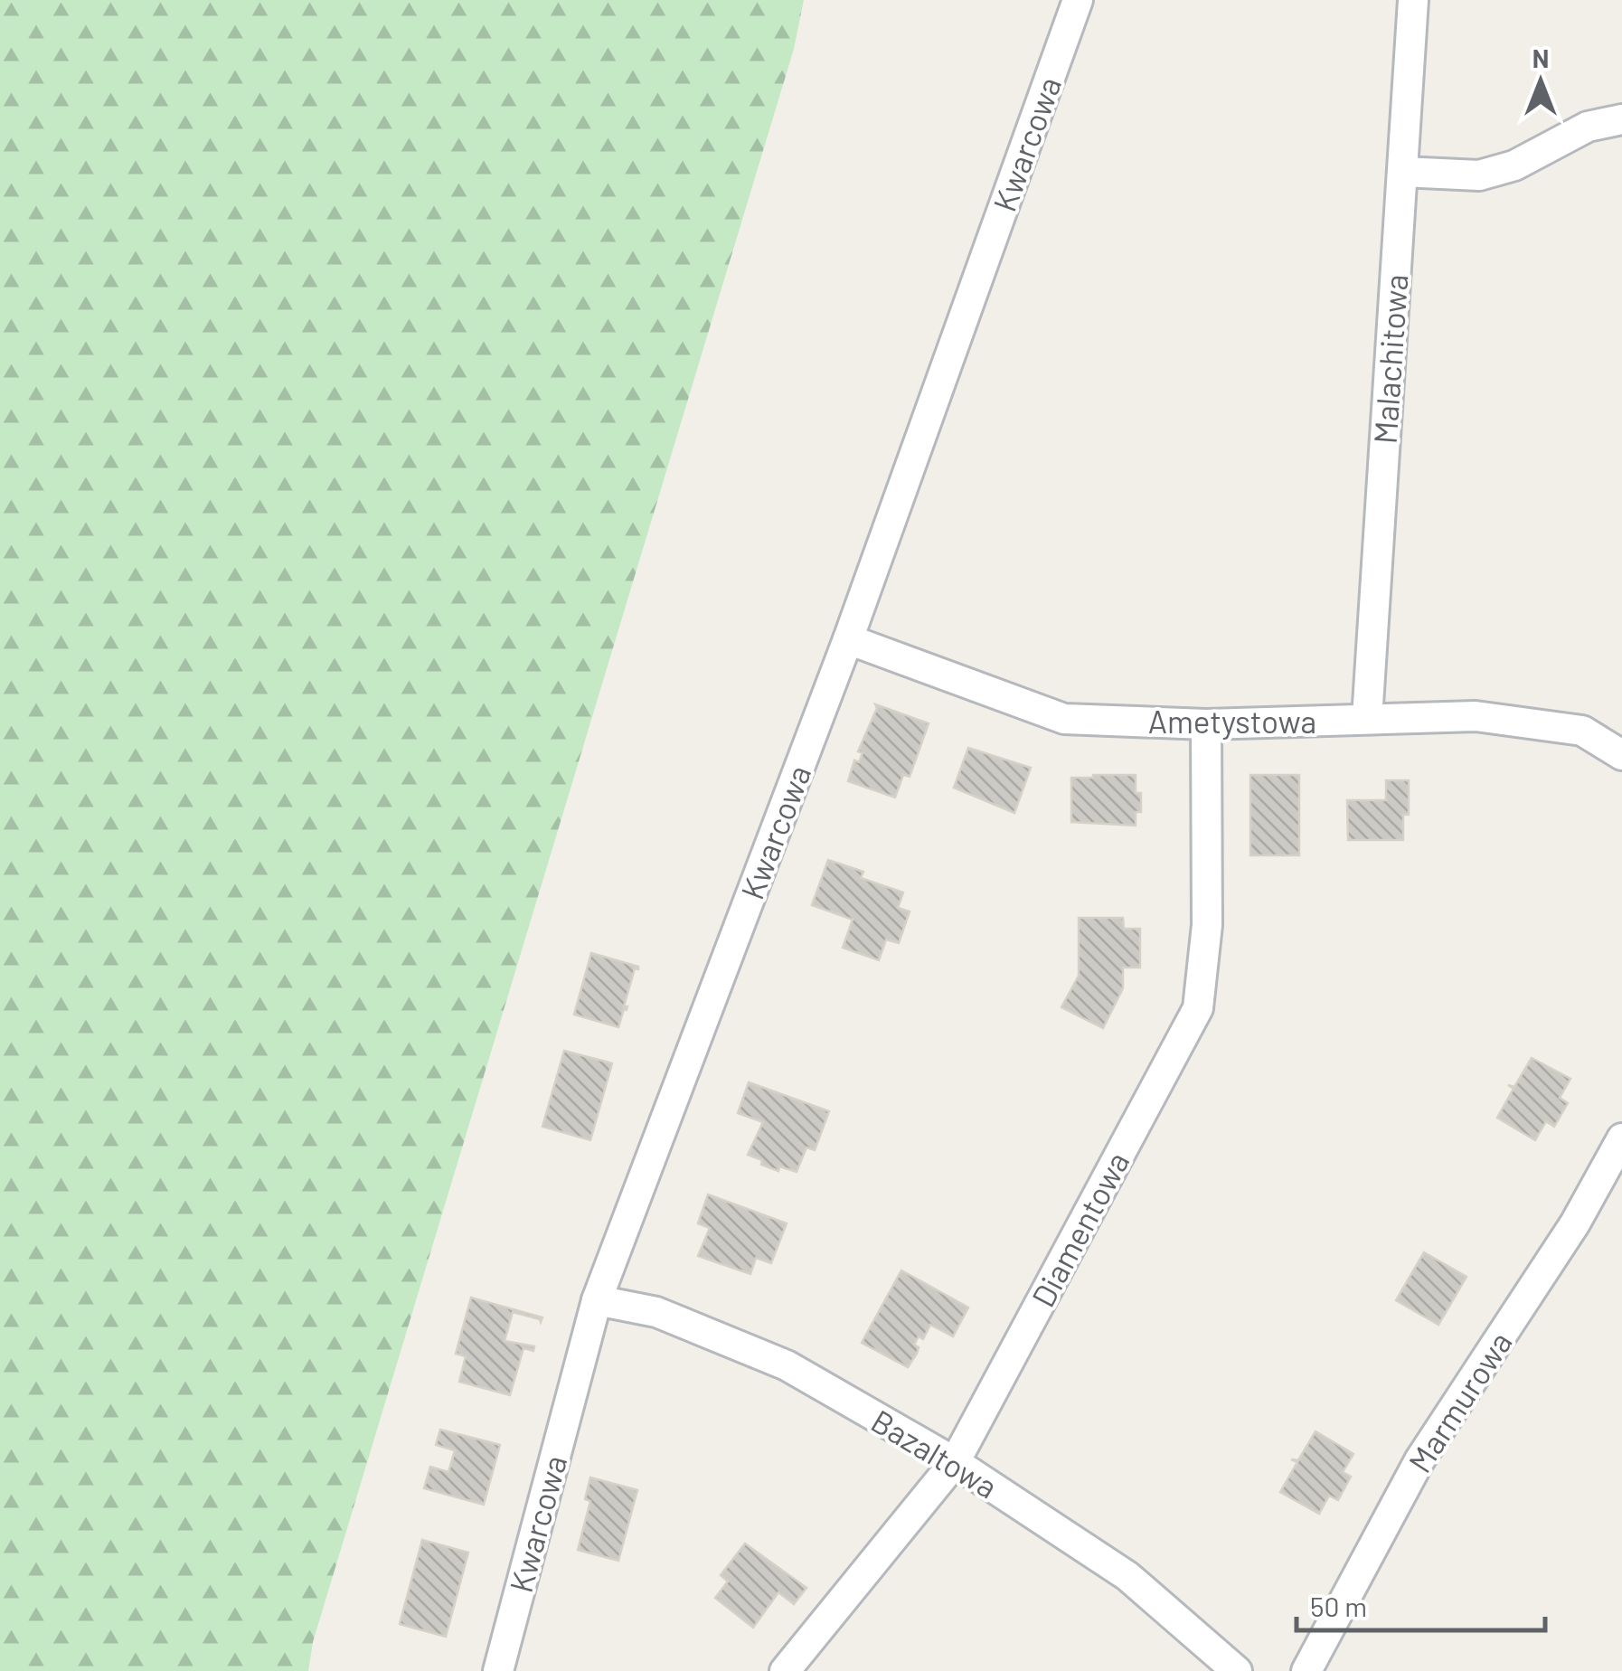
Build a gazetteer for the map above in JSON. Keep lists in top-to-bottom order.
{
  "streets": {
    "street": [
      "Kwarcowa",
      "Malachitowa",
      "Ametystowa",
      "Diamentowa",
      "Marmurowa",
      "Bazaltowa"
    ]
  },
  "crossings": [
    ["Kwarcowa", "Ametystowa"],
    ["Kwarcowa", "Bazaltowa"],
    ["Malachitowa", "Ametystowa"],
    ["Ametystowa", "Diamentowa"],
    ["Diamentowa", "Bazaltowa"]
  ],
  "scale_bar": "50 m",
  "north": "top"
}
